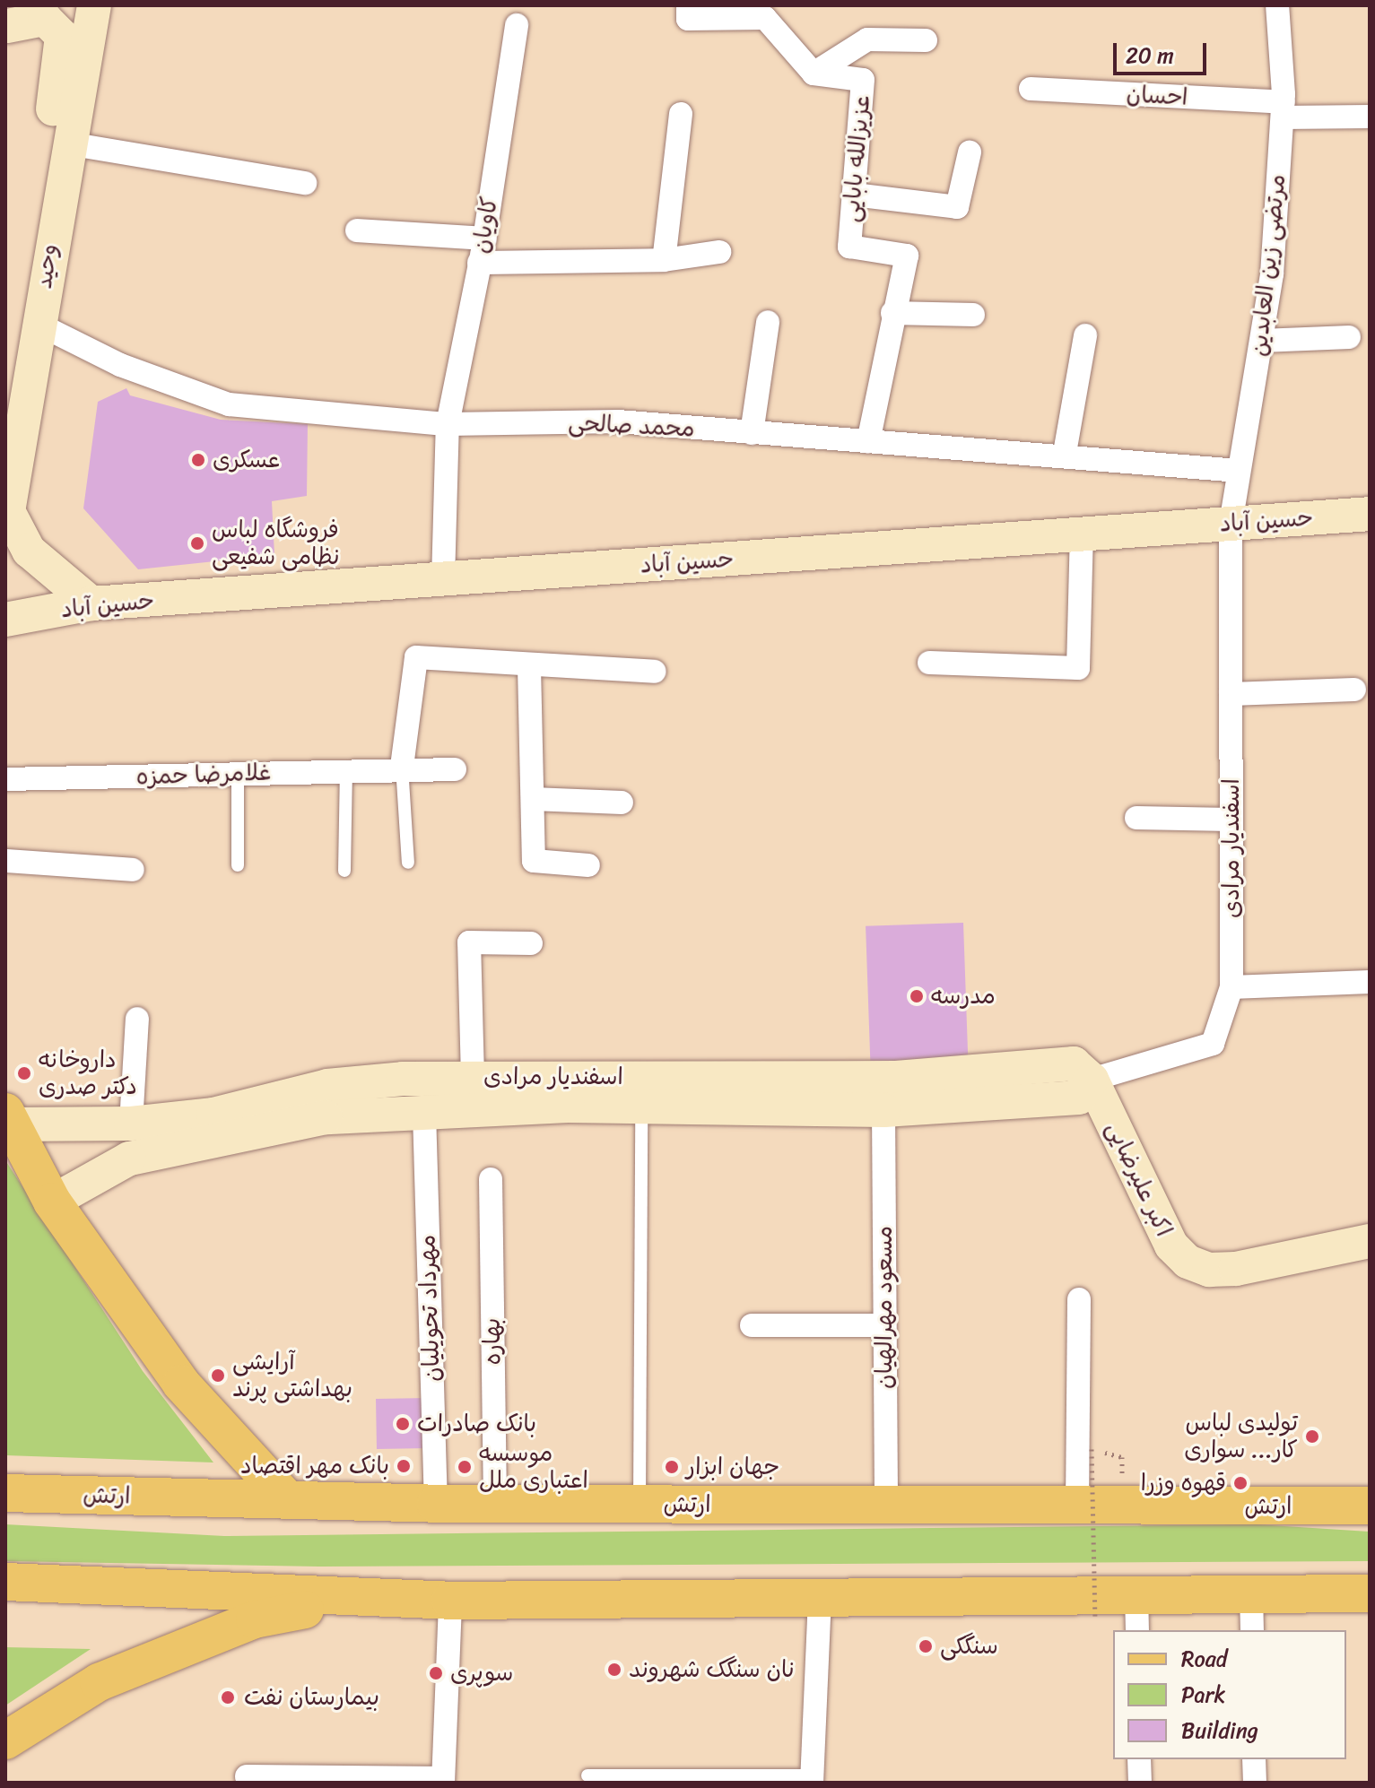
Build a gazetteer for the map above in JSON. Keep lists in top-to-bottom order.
{
  "streets": {
    "main road": ["ارتش"],
    "street": [
      "احسان",
      "عزیزالله بابایی",
      "کاویان",
      "مرتضی زین العابدین",
      "وحید",
      "محمد صالحی",
      "حسین آباد",
      "غلامرضا حمزه",
      "اسفندیار مرادی",
      "اکبر علیرضایی",
      "مسعود مهرالهیان",
      "مهرداد تحویلیان",
      "بهاره"
    ]
  },
  "crossings": [
    ["احسان", "مرتضی زین العابدین"],
    ["عزیزالله بابایی", "محمد صالحی"],
    ["کاویان", "محمد صالحی"],
    ["کاویان", "حسین آباد"],
    ["مرتضی زین العابدین", "محمد صالحی"],
    ["مرتضی زین العابدین", "حسین آباد"],
    ["مرتضی زین العابدین", "اسفندیار مرادی"],
    ["وحید", "محمد صالحی"],
    ["حسین آباد", "اسفندیار مرادی"],
    ["اسفندیار مرادی", "اکبر علیرضایی"],
    ["اسفندیار مرادی", "مسعود مهرالهیان"],
    ["اسفندیار مرادی", "مهرداد تحویلیان"],
    ["مسعود مهرالهیان", "ارتش"],
    ["مهرداد تحویلیان", "ارتش"],
    ["بهاره", "ارتش"]
  ],
  "places": [
    "عسکری",
    "فروشگاه لباس نظامی شفیعی",
    "مدرسه",
    "داروخانه دکتر صدری",
    "آرایشی بهداشتی پرند",
    "بانک صادرات",
    "تولیدی لباس کار... سواری",
    "بانک مهر اقتصاد",
    "موسسه اعتباری ملل",
    "جهان ابزار",
    "قهوه وزرا",
    "سنگکی",
    "نان سنگک شهروند",
    "سوپری",
    "بیمارستان نفت"
  ],
  "legend": ["Road", "Park", "Building"],
  "scale_bar": "20 m"
}
